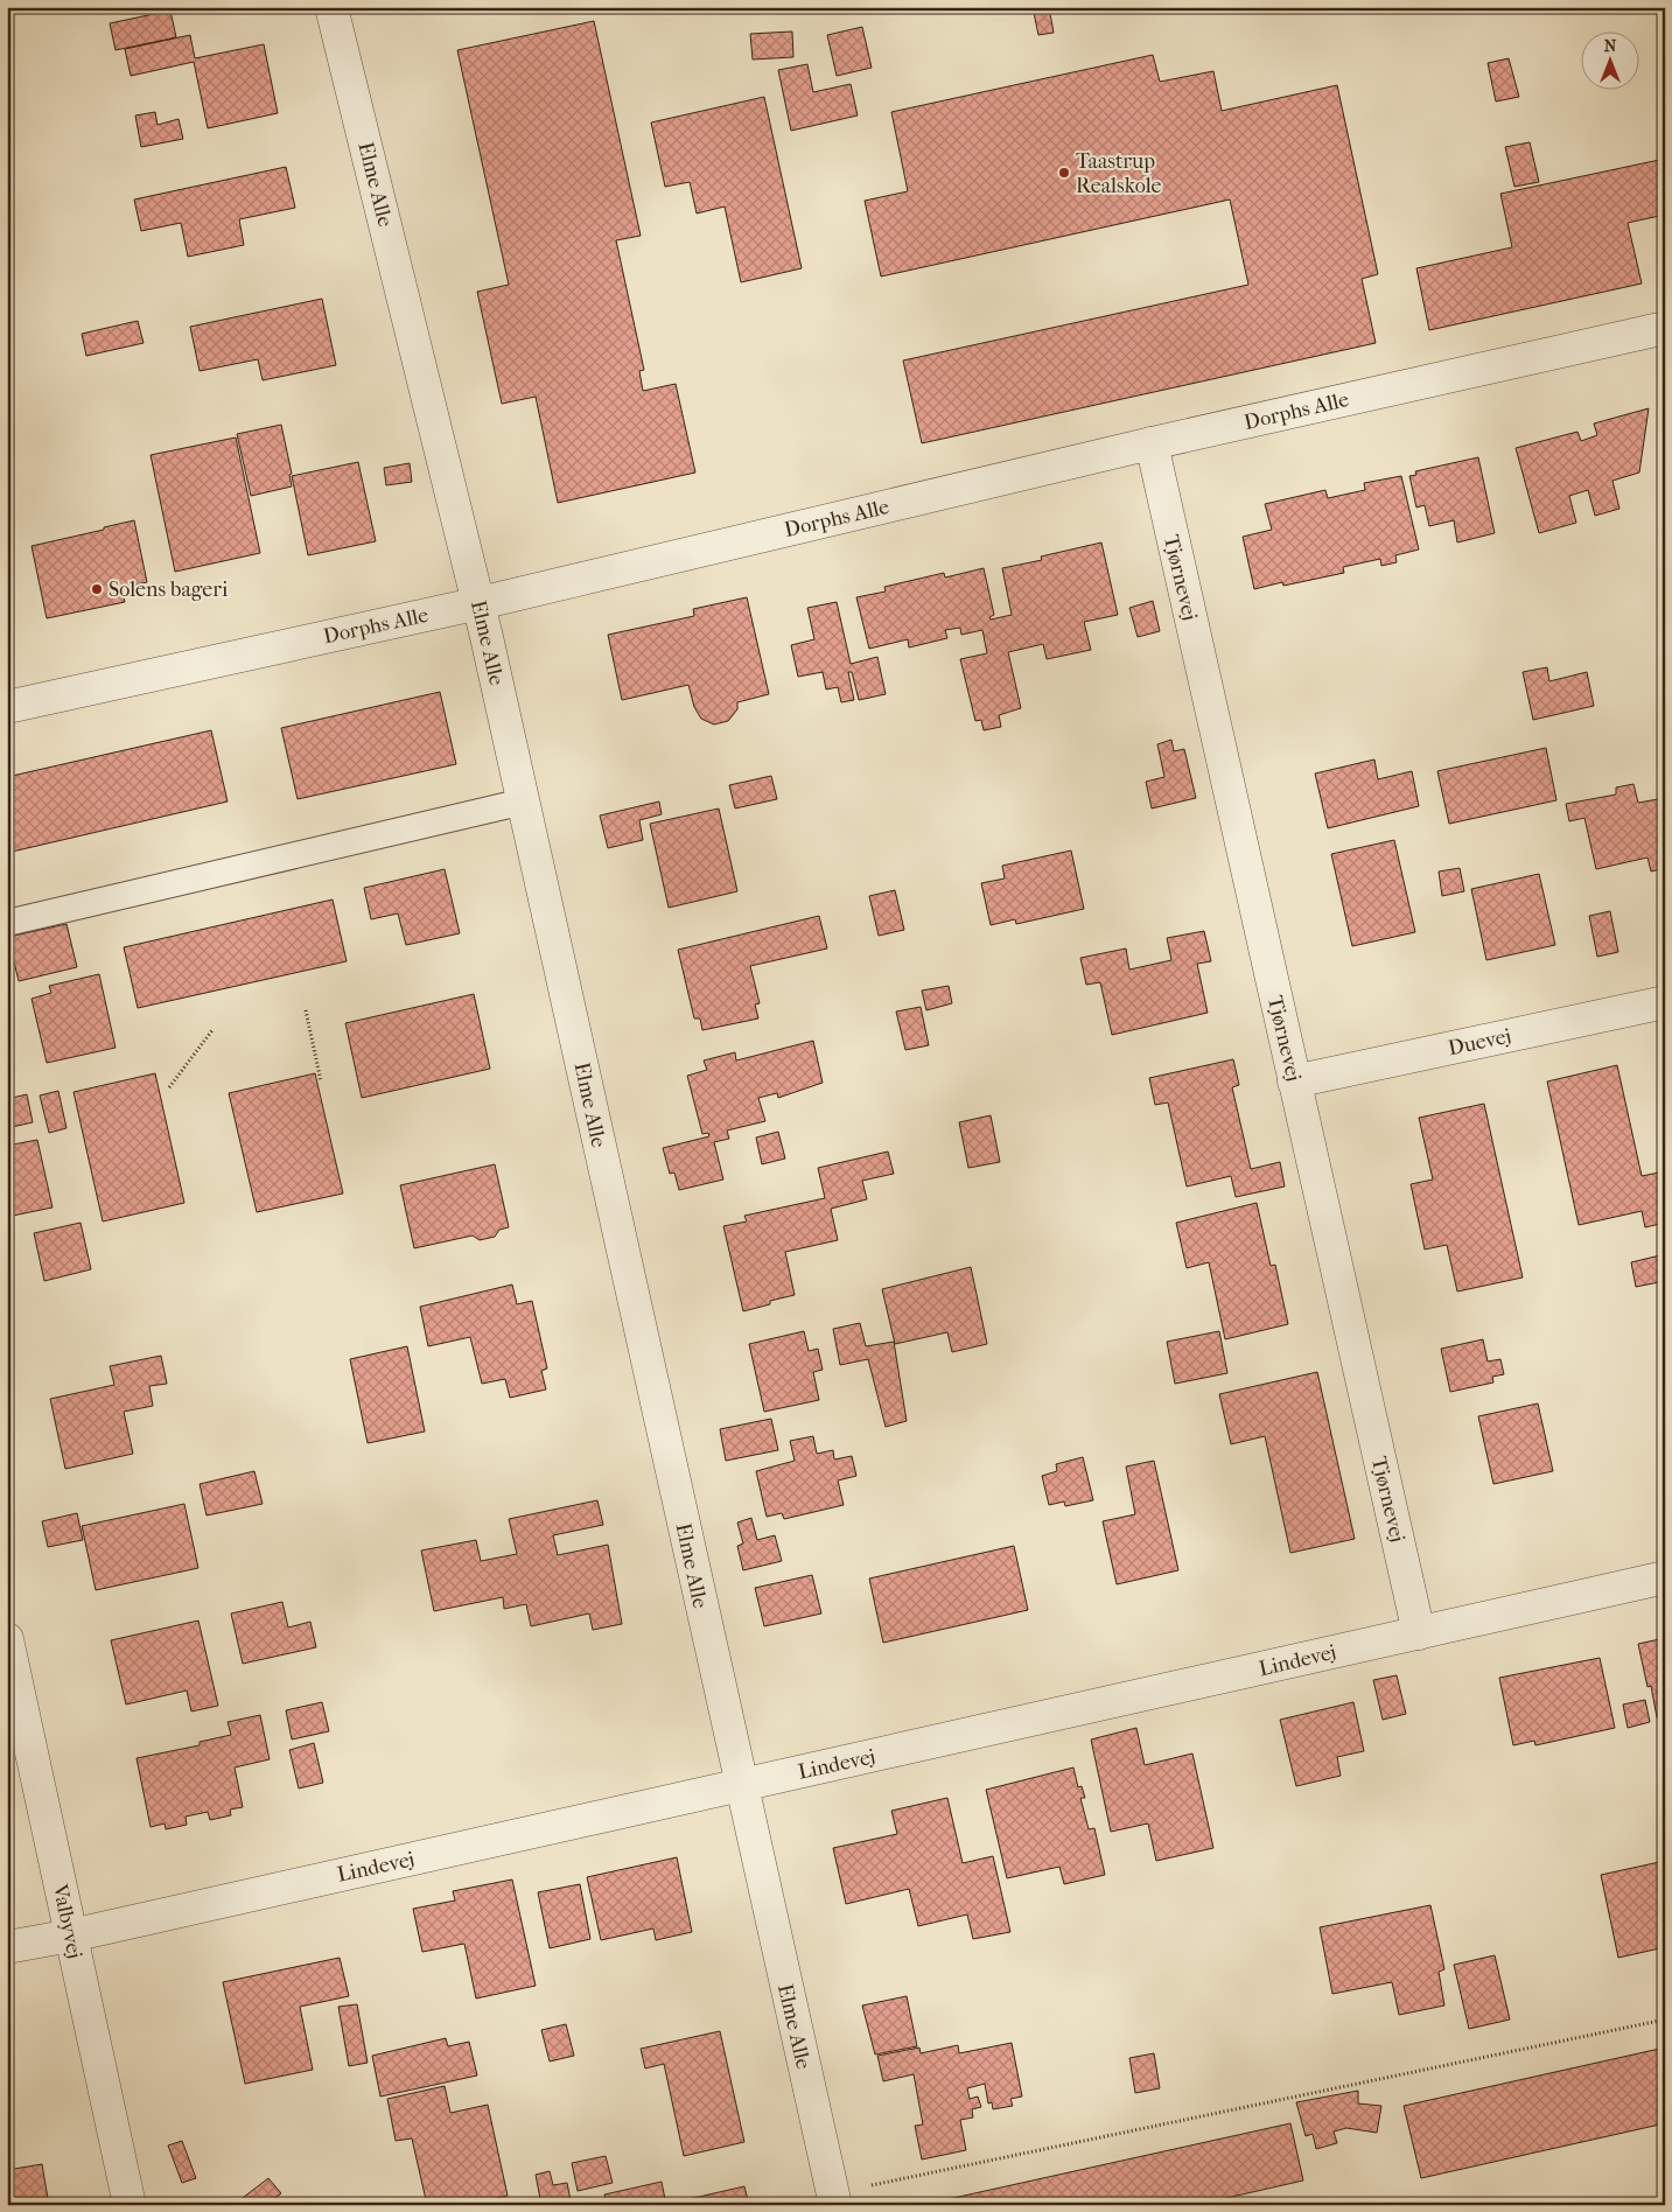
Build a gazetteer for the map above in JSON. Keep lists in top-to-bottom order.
{
  "streets": {
    "street": [
      "Elme Alle",
      "Dorphs Alle",
      "Tjørnevej",
      "Duevej",
      "Lindevej",
      "Valbyvej"
    ]
  },
  "crossings": [
    ["Elme Alle", "Dorphs Alle"],
    ["Elme Alle", "Lindevej"],
    ["Dorphs Alle", "Tjørnevej"],
    ["Tjørnevej", "Duevej"],
    ["Tjørnevej", "Lindevej"],
    ["Lindevej", "Valbyvej"]
  ],
  "places": ["Taastrup Realskole", "Solens bageri"],
  "north": "top"
}
